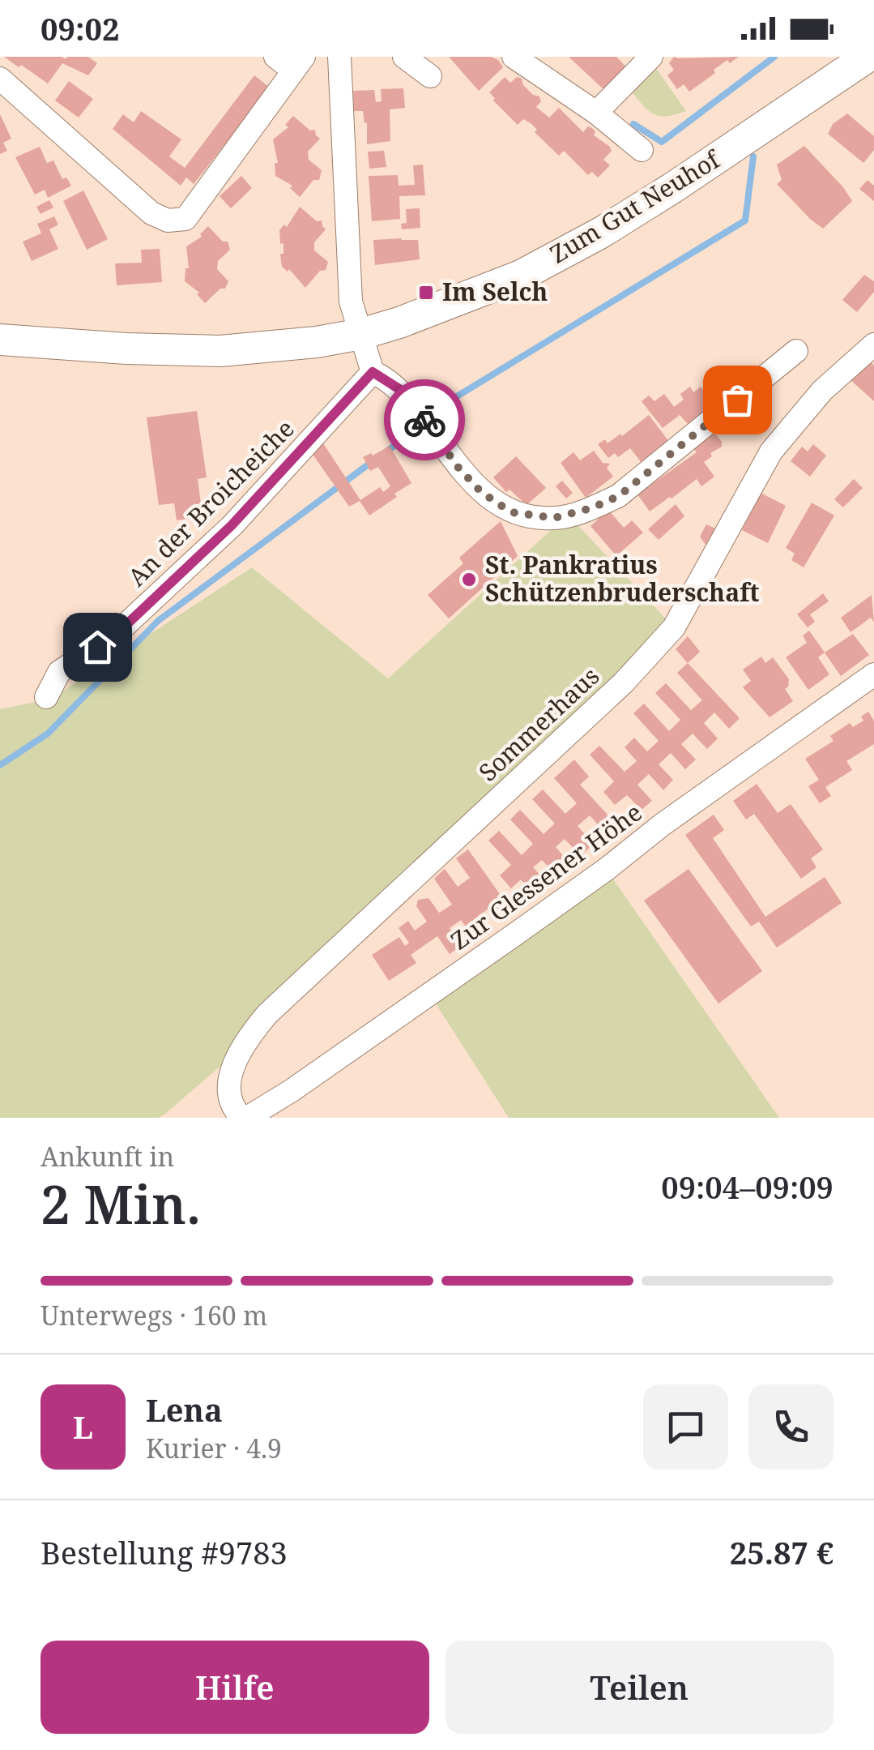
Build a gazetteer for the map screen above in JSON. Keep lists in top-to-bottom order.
{
  "streets": {
    "main road": ["Zum Gut Neuhof"],
    "street": ["An der Broicheiche", "Sommerhaus", "Zur Glessener Höhe"]
  },
  "crossings": [
    ["Sommerhaus", "Zur Glessener Höhe"]
  ],
  "places": {
    "transit": ["Im Selch"],
    "other": ["St. Pankratius Schützenbruderschaft"]
  },
  "page": {
    "status": "09:02",
    "heading": ["2 Min.", "Ankunft in", "09:04–09:09"],
    "panel": [
      "Lena",
      "Kurier · 4.9",
      "Bestellung #9783",
      "25.87 €"
    ],
    "bar": "Unterwegs · 160 m",
    "round": "L",
    "buttons": ["Hilfe", "Teilen"]
  }
}
